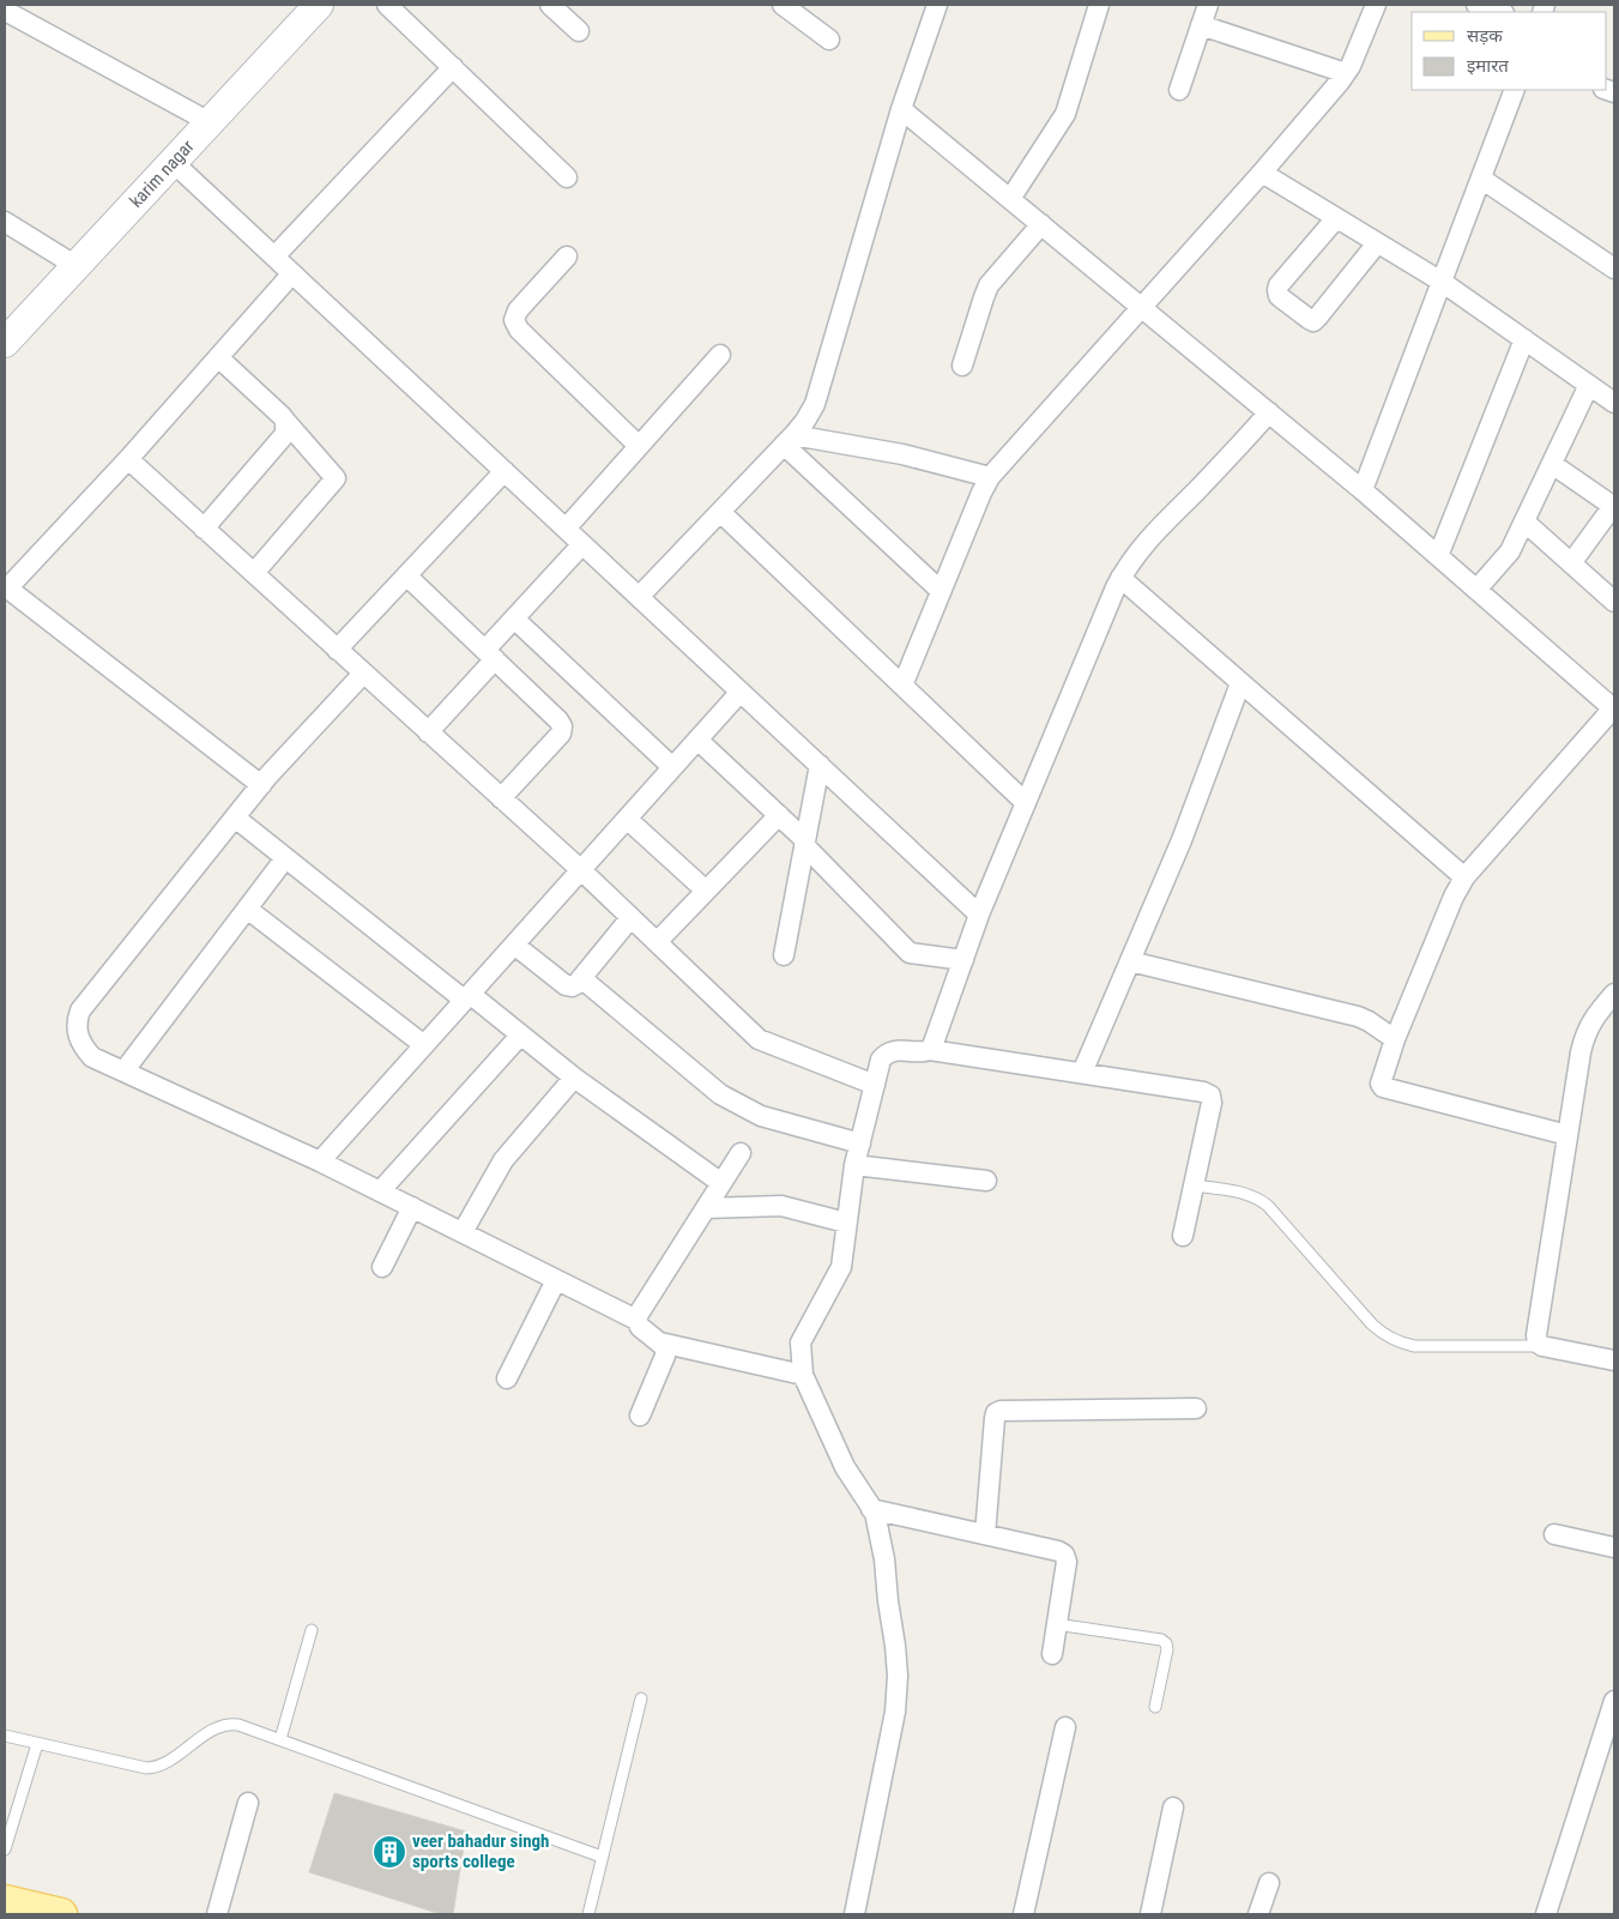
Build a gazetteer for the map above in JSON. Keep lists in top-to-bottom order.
{
  "streets": {
    "street": ["karim nagar"]
  },
  "places": {
    "building": ["veer bahadur singh sports college"]
  },
  "legend": ["सड़क", "इमारत"]
}
